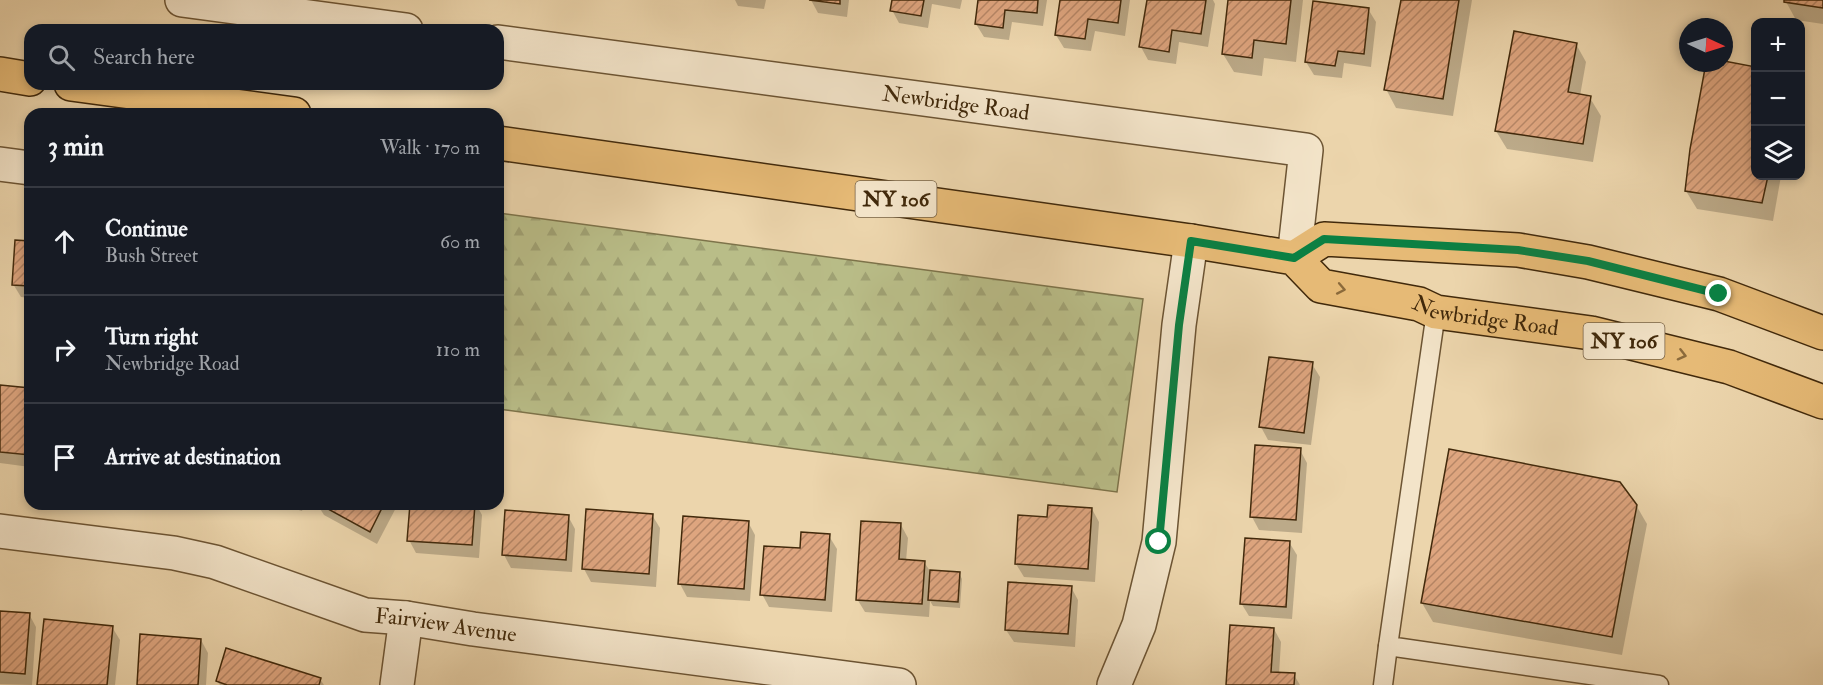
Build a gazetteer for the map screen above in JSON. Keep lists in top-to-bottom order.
{
  "streets": {
    "main road": ["Newbridge Road", "NY 106"],
    "street": ["Fairview Avenue"]
  },
  "crossings": [
    ["Newbridge Road", "NY 106"]
  ],
  "one_way": ["Newbridge Road"],
  "north": "right",
  "page": {
    "map_buttons": ["+", "−"],
    "search": "Search here",
    "heading": ["3 min", "Walk · 170 m"],
    "list": [
      ["Continue", "Bush Street", "60 m"],
      ["Turn right", "Newbridge Road", "110 m"],
      "Arrive at destination"
    ]
  }
}
